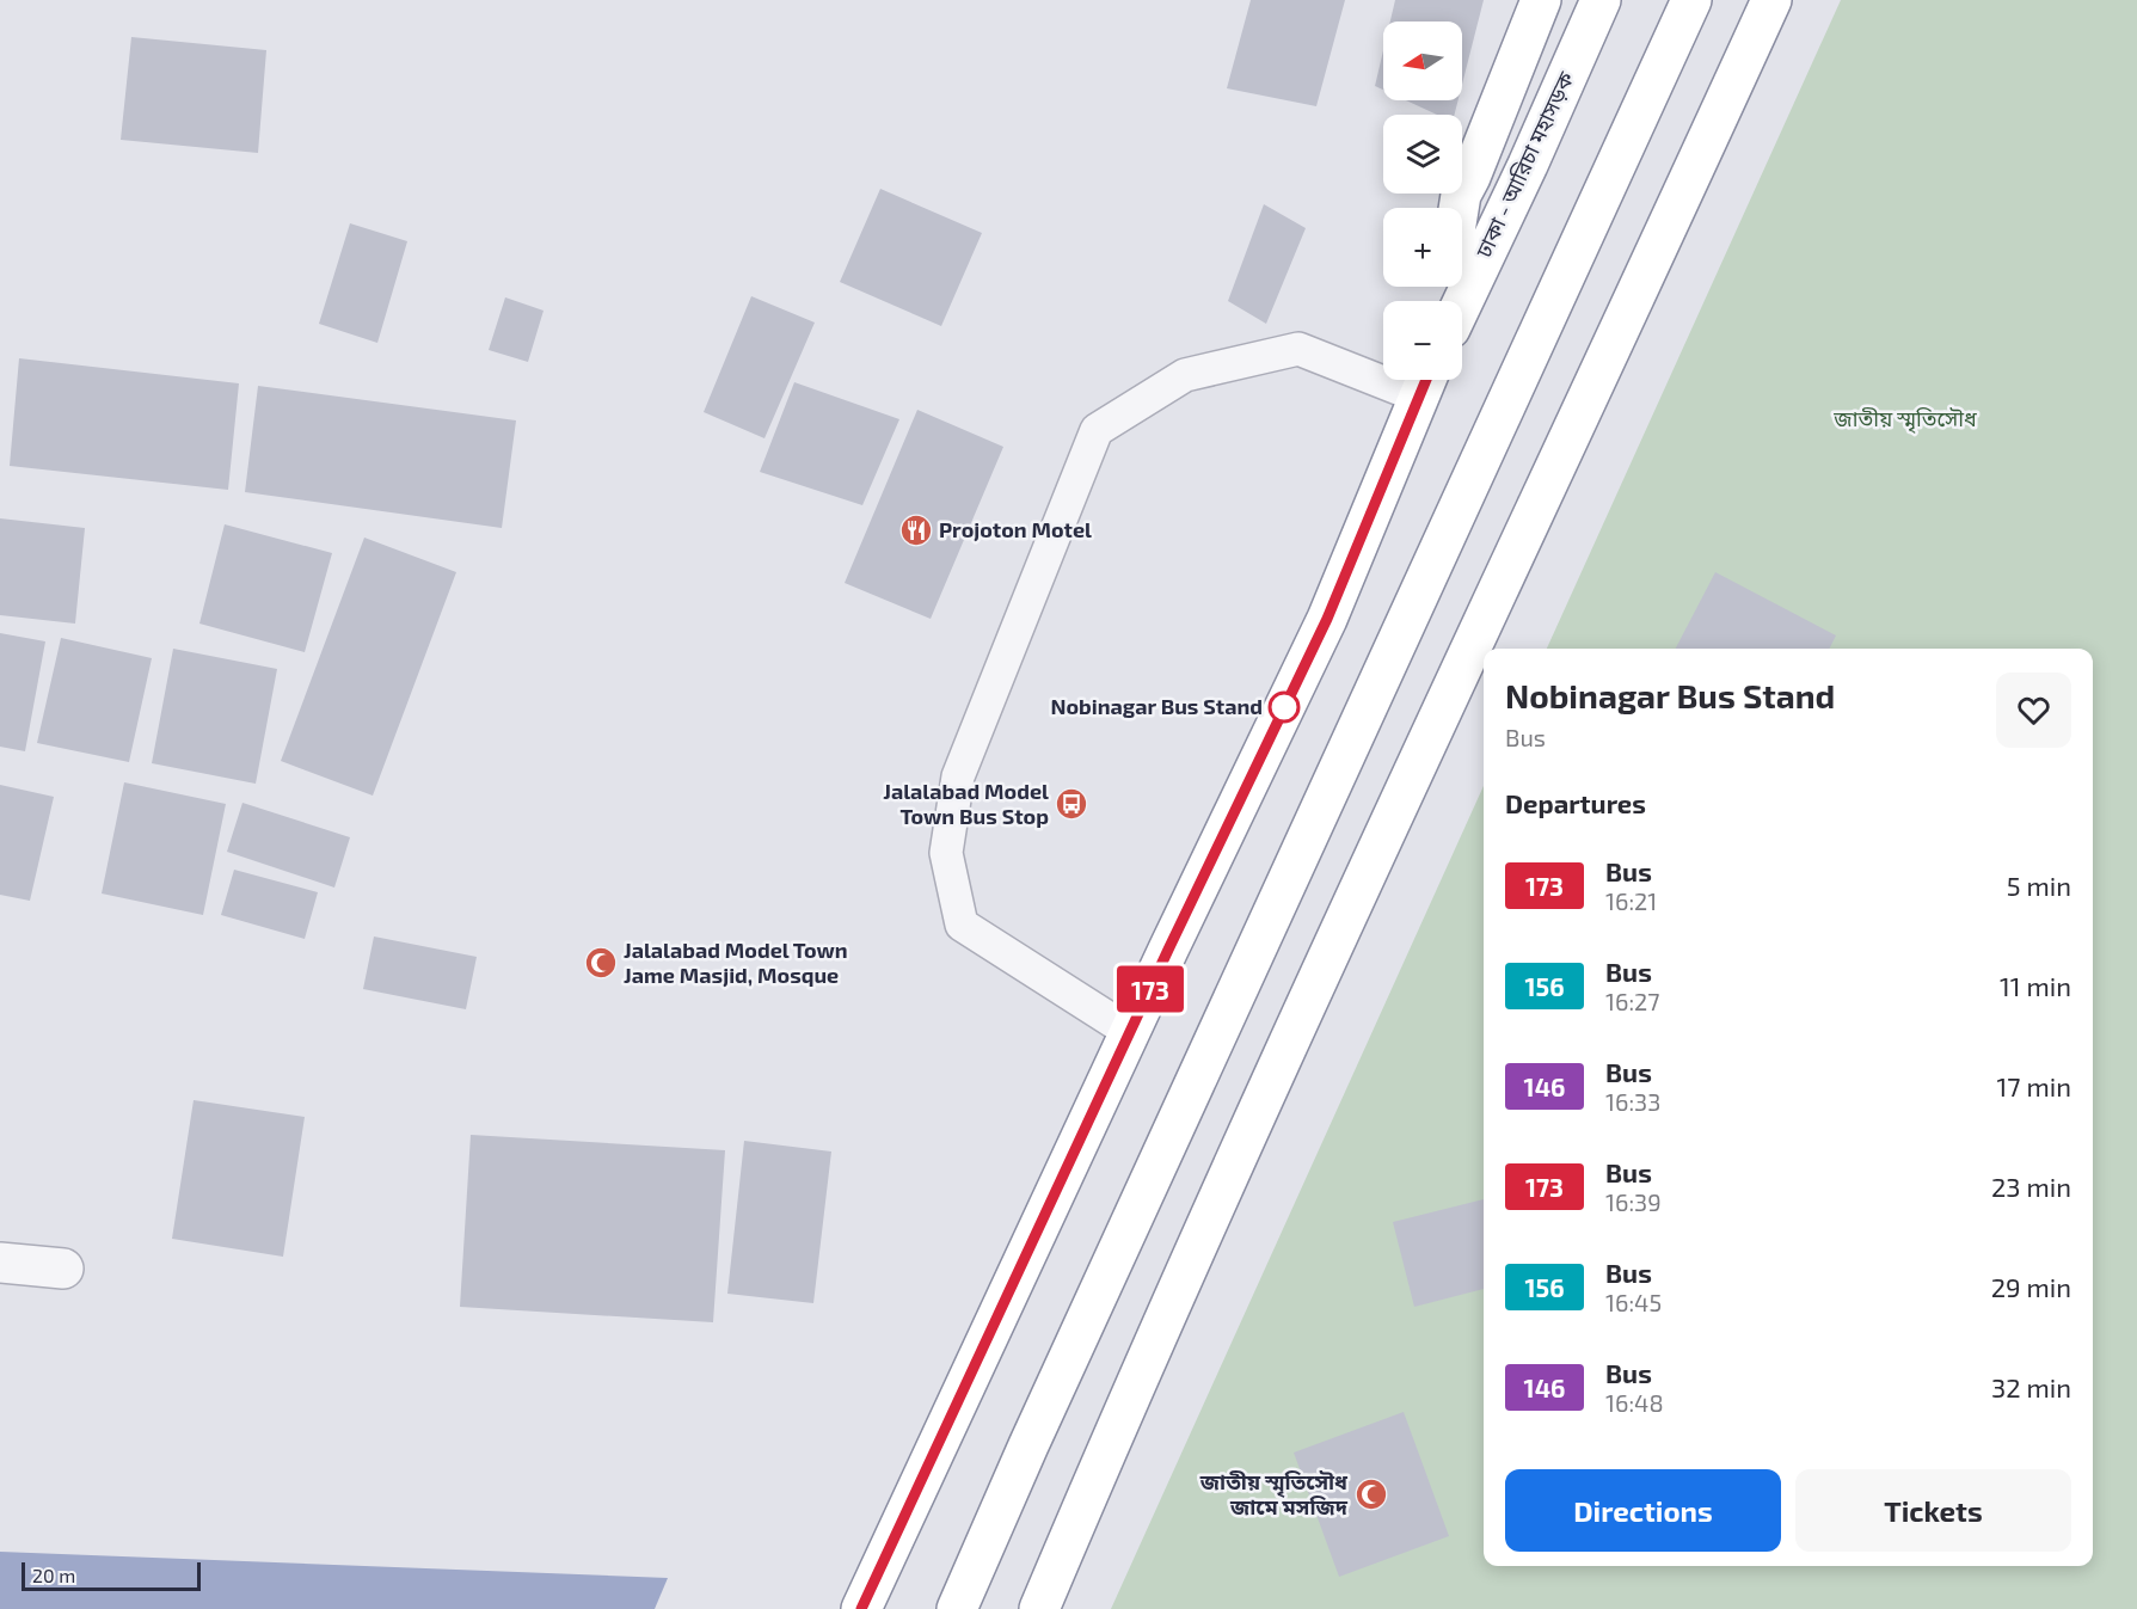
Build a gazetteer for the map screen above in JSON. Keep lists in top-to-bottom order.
{
  "streets": {
    "highway": ["ঢাকা - আরিচা মহাসড়ক"]
  },
  "parks": ["জাতীয় স্মৃতিসৌধ"],
  "places": {
    "restaurant": ["Projoton Motel"],
    "other": ["Nobinagar Bus Stand"],
    "bus stop": ["Jalalabad Model Town Bus Stop"],
    "mosque": ["Jalalabad Model Town Jame Masjid, Mosque", "জাতীয় স্মৃতিসৌধ জামে মসজিদ"]
  },
  "lines": ["bus line 173"],
  "scale_bar": "20 m",
  "north": "left",
  "page": {
    "on_map": "173",
    "map_buttons": ["+", "−"],
    "heading": [
      ["Nobinagar Bus Stand", "Bus"],
      "Departures"
    ],
    "list": [
      {
        "mark": "173",
        "name": "Bus",
        "note": "16:21",
        "value": "5 min"
      },
      {
        "mark": "156",
        "name": "Bus",
        "note": "16:27",
        "value": "11 min"
      },
      {
        "mark": "146",
        "name": "Bus",
        "note": "16:33",
        "value": "17 min"
      },
      {
        "mark": "173",
        "name": "Bus",
        "note": "16:39",
        "value": "23 min"
      },
      {
        "mark": "156",
        "name": "Bus",
        "note": "16:45",
        "value": "29 min"
      },
      {
        "mark": "146",
        "name": "Bus",
        "note": "16:48",
        "value": "32 min"
      }
    ],
    "buttons": ["Directions", "Tickets"],
    "scale": "20 m"
  }
}
